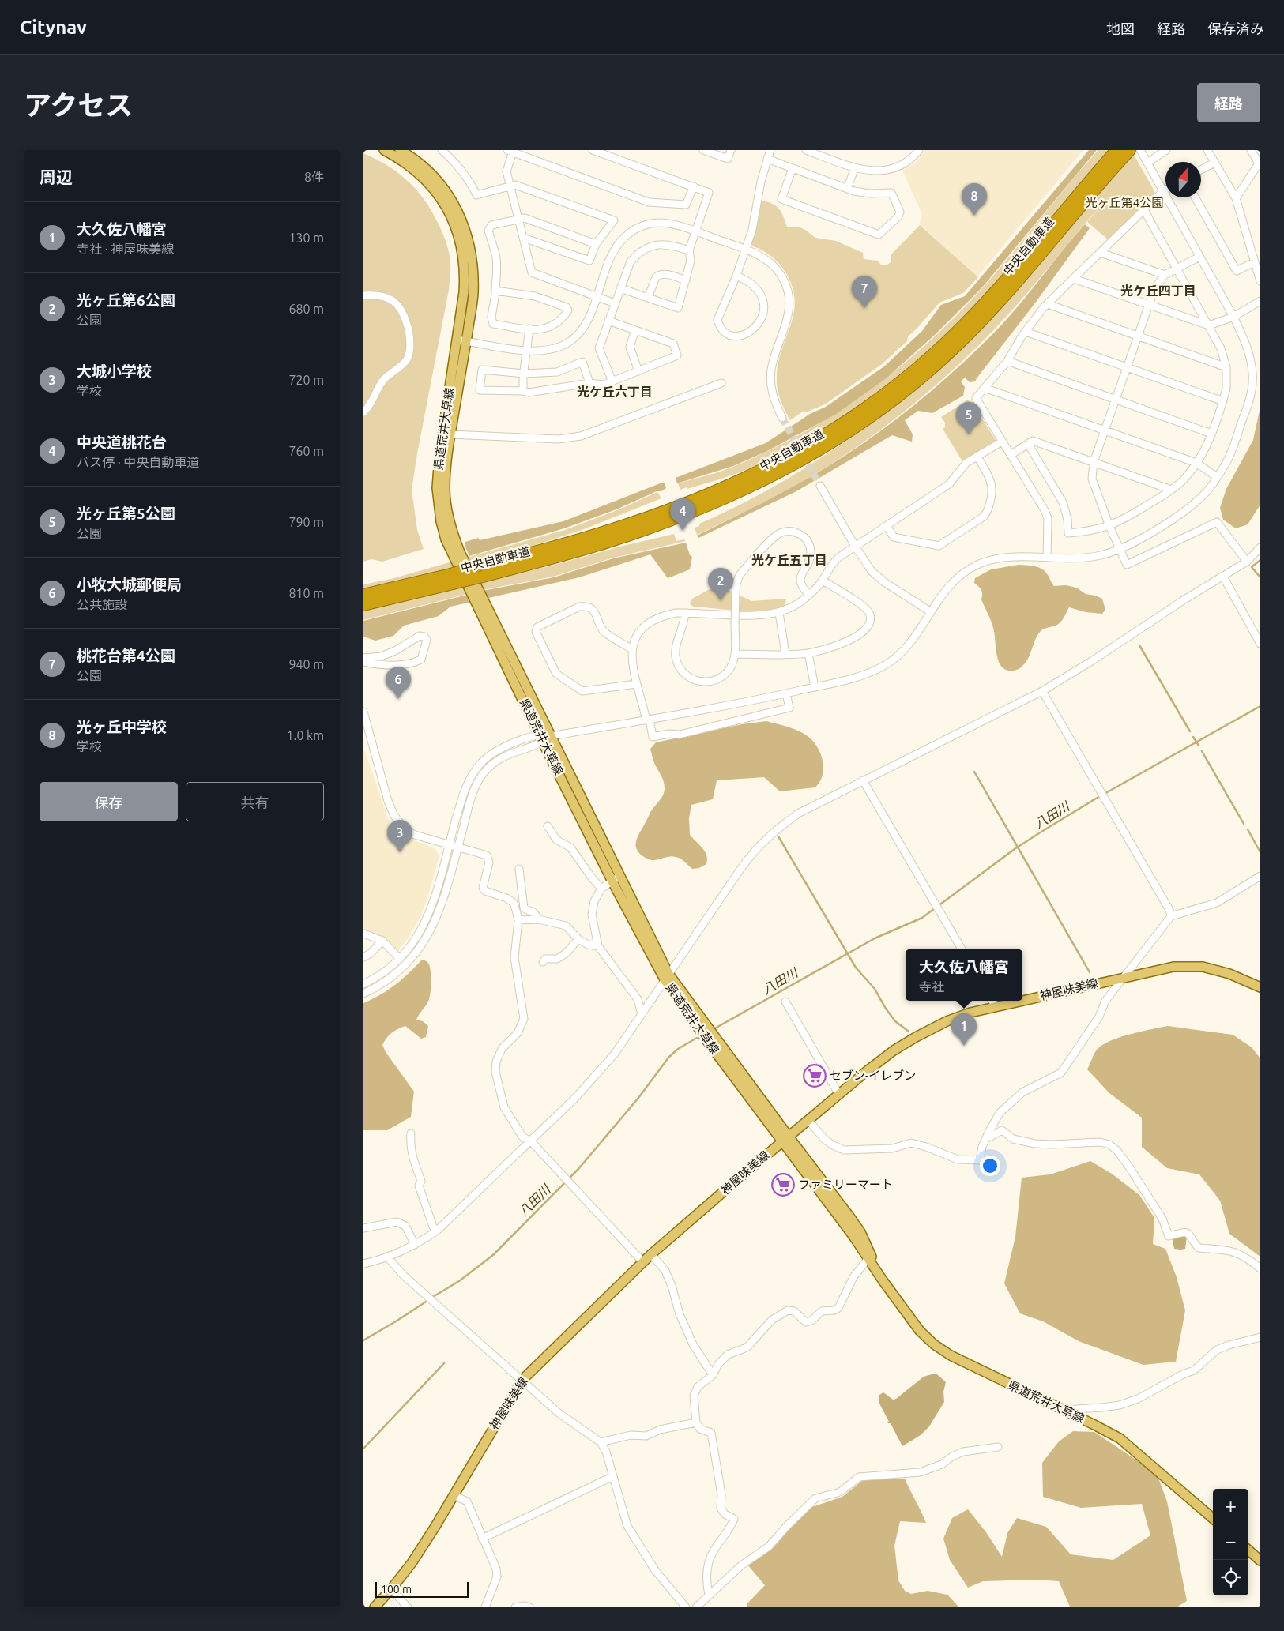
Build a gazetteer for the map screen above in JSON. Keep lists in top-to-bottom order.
{
  "streets": {
    "highway": ["中央自動車道"],
    "main road": ["県道荒井大草線", "神屋味美線"]
  },
  "crossings": [
    ["県道荒井大草線", "神屋味美線"]
  ],
  "districts": ["光ケ丘四丁目", "光ケ丘六丁目", "光ケ丘五丁目"],
  "water": ["八田川"],
  "parks": ["光ヶ丘第4公園"],
  "places": {
    "supermarket": ["セブン-イレブン", "ファミリーマート"]
  },
  "scale_bar": "100 m",
  "north": "top",
  "page": {
    "header": "Citynav",
    "nav": ["地図", "経路", "保存済み"],
    "title": "アクセス",
    "buttons": [
      "経路",
      ["保存", "共有"]
    ],
    "heading": ["周辺", "8件"],
    "pins": [
      "8",
      "7",
      "5",
      "4",
      "2",
      "6",
      "3",
      "1"
    ],
    "list": [
      {
        "mark": "1",
        "name": "大久佐八幡宮",
        "note": "寺社 · 神屋味美線",
        "value": "130 m"
      },
      {
        "mark": "2",
        "name": "光ヶ丘第6公園",
        "note": "公園",
        "value": "680 m"
      },
      {
        "mark": "3",
        "name": "大城小学校",
        "note": "学校",
        "value": "720 m"
      },
      {
        "mark": "4",
        "name": "中央道桃花台",
        "note": "バス停 · 中央自動車道",
        "value": "760 m"
      },
      {
        "mark": "5",
        "name": "光ヶ丘第5公園",
        "note": "公園",
        "value": "790 m"
      },
      {
        "mark": "6",
        "name": "小牧大城郵便局",
        "note": "公共施設",
        "value": "810 m"
      },
      {
        "mark": "7",
        "name": "桃花台第4公園",
        "note": "公園",
        "value": "940 m"
      },
      {
        "mark": "8",
        "name": "光ヶ丘中学校",
        "note": "学校",
        "value": "1.0 km"
      }
    ],
    "popup": ["大久佐八幡宮", "寺社"],
    "map_buttons": ["+", "−"],
    "scale": "100 m"
  }
}
